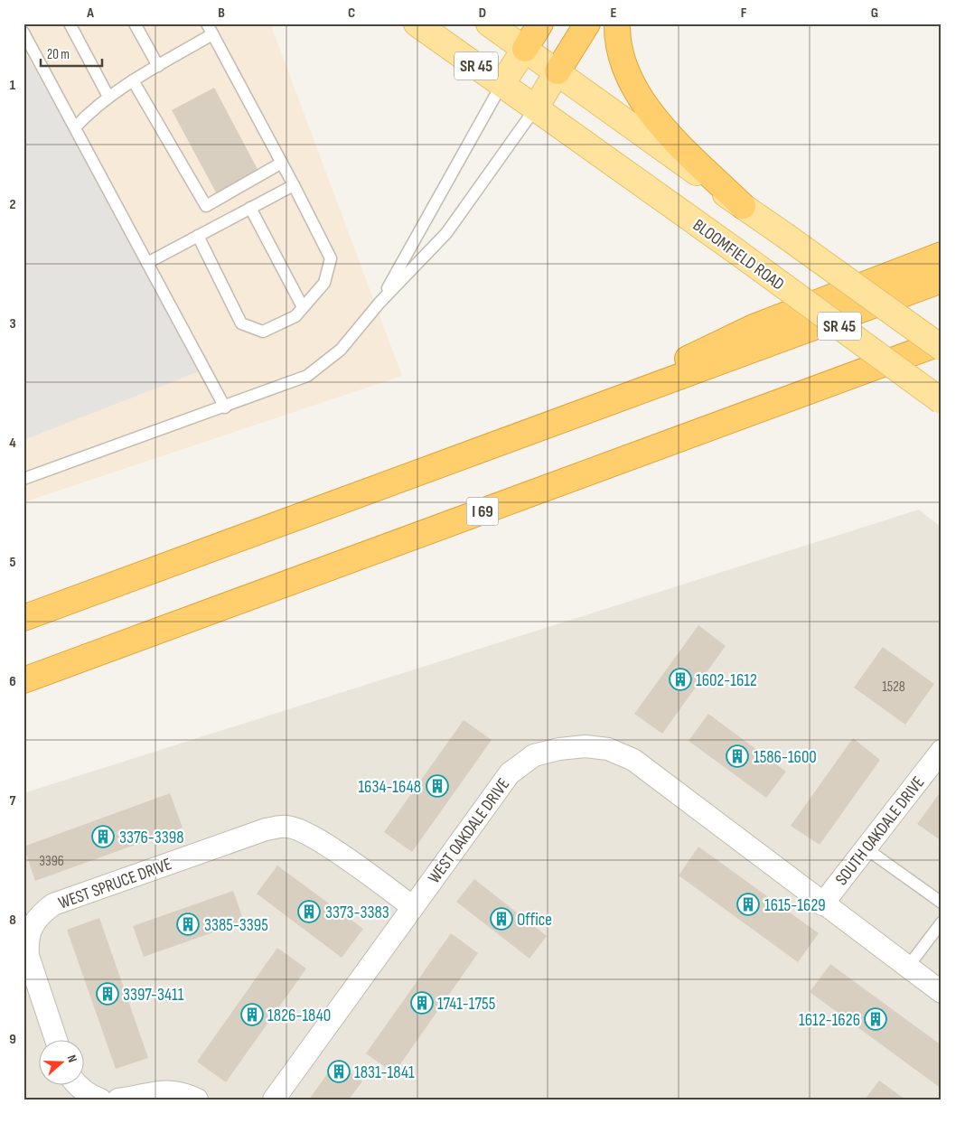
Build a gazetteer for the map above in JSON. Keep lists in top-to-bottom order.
{
  "streets": {
    "highway": ["I 69"],
    "main road": ["SR 45", "BLOOMFIELD ROAD"],
    "street": ["WEST OAKDALE DRIVE", "SOUTH OAKDALE DRIVE", "WEST SPRUCE DRIVE"]
  },
  "crossings": [
    ["SR 45", "BLOOMFIELD ROAD"],
    ["WEST OAKDALE DRIVE", "SOUTH OAKDALE DRIVE"],
    ["WEST OAKDALE DRIVE", "WEST SPRUCE DRIVE"]
  ],
  "places": {
    "building": [
      "1602-1612",
      "1586-1600",
      "1634-1648",
      "3376-3398",
      "1615-1629",
      "3373-3383",
      "Office",
      "3385-3395",
      "3397-3411",
      "1741-1755",
      "1826-1840",
      "1612-1626",
      "1831-1841"
    ]
  },
  "house_numbers": ["1528", "3396"],
  "scale_bar": "20 m",
  "north": "right",
  "grid": {
    "columns": [
      "A",
      "B",
      "C",
      "D",
      "E",
      "F",
      "G"
    ],
    "rows": [
      "1",
      "2",
      "3",
      "4",
      "5",
      "6",
      "7",
      "8",
      "9"
    ]
  }
}
